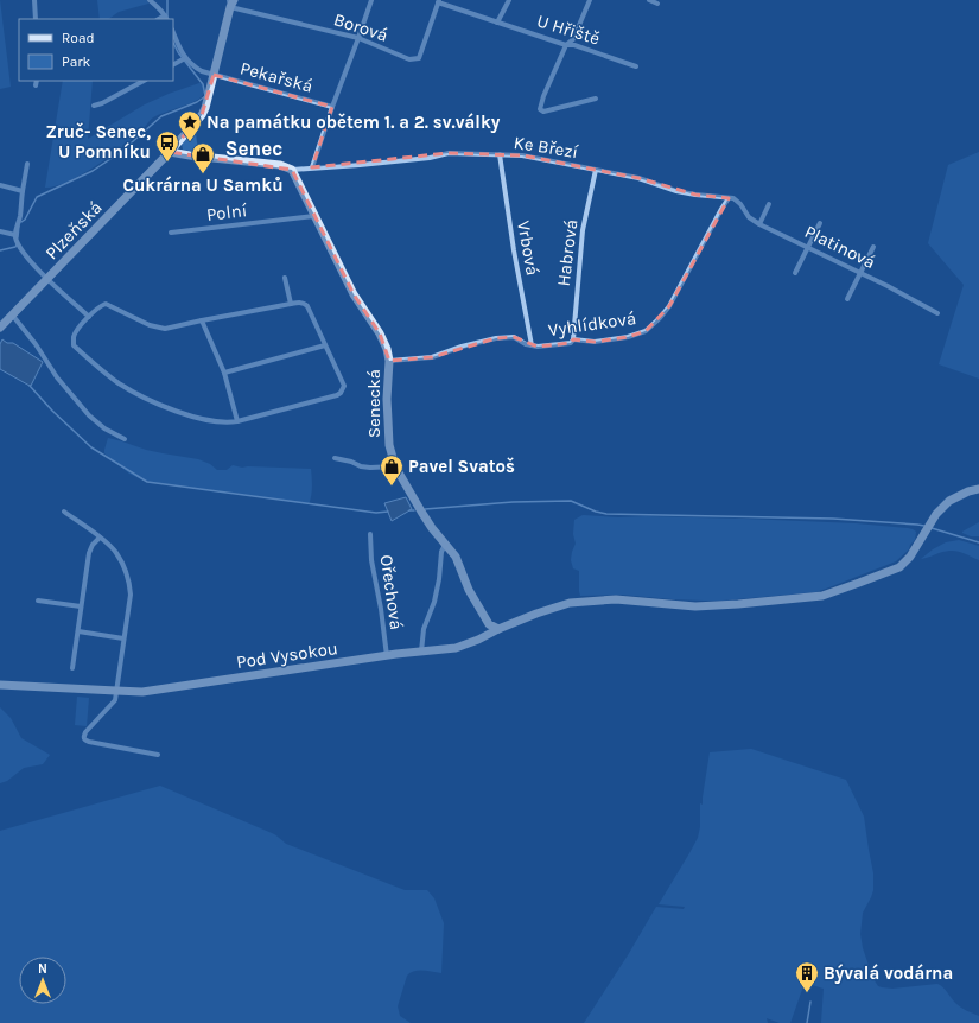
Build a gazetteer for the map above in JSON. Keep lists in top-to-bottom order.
{
  "streets": {
    "street": [
      "Borová",
      "U Hřiště",
      "Pekařská",
      "Ke Březí",
      "Polní",
      "Plzeňská",
      "Platinová",
      "Vrbová",
      "Habrová",
      "Vyhlídková",
      "Senecká",
      "Ořechová",
      "Pod Vysokou"
    ]
  },
  "crossings": [
    ["Borová", "U Hřiště"],
    ["Borová", "Plzeňská"],
    ["Pekařská", "Plzeňská"],
    ["Ke Březí", "Platinová"],
    ["Ke Březí", "Vrbová"],
    ["Ke Březí", "Habrová"],
    ["Ke Březí", "Vyhlídková"],
    ["Ke Březí", "Senecká"],
    ["Polní", "Senecká"],
    ["Vrbová", "Vyhlídková"],
    ["Habrová", "Vyhlídková"],
    ["Vyhlídková", "Senecká"],
    ["Senecká", "Pod Vysokou"],
    ["Ořechová", "Pod Vysokou"]
  ],
  "districts": ["Senec"],
  "places": {
    "place": ["Na památku obětem 1. a 2. sv.války"],
    "bus stop": ["Zruč- Senec, U Pomníku"],
    "shop": ["Cukrárna U Samků", "Pavel Svatoš"],
    "building": ["Bývalá vodárna"]
  },
  "legend": ["Road", "Park"],
  "north": "top"
}
